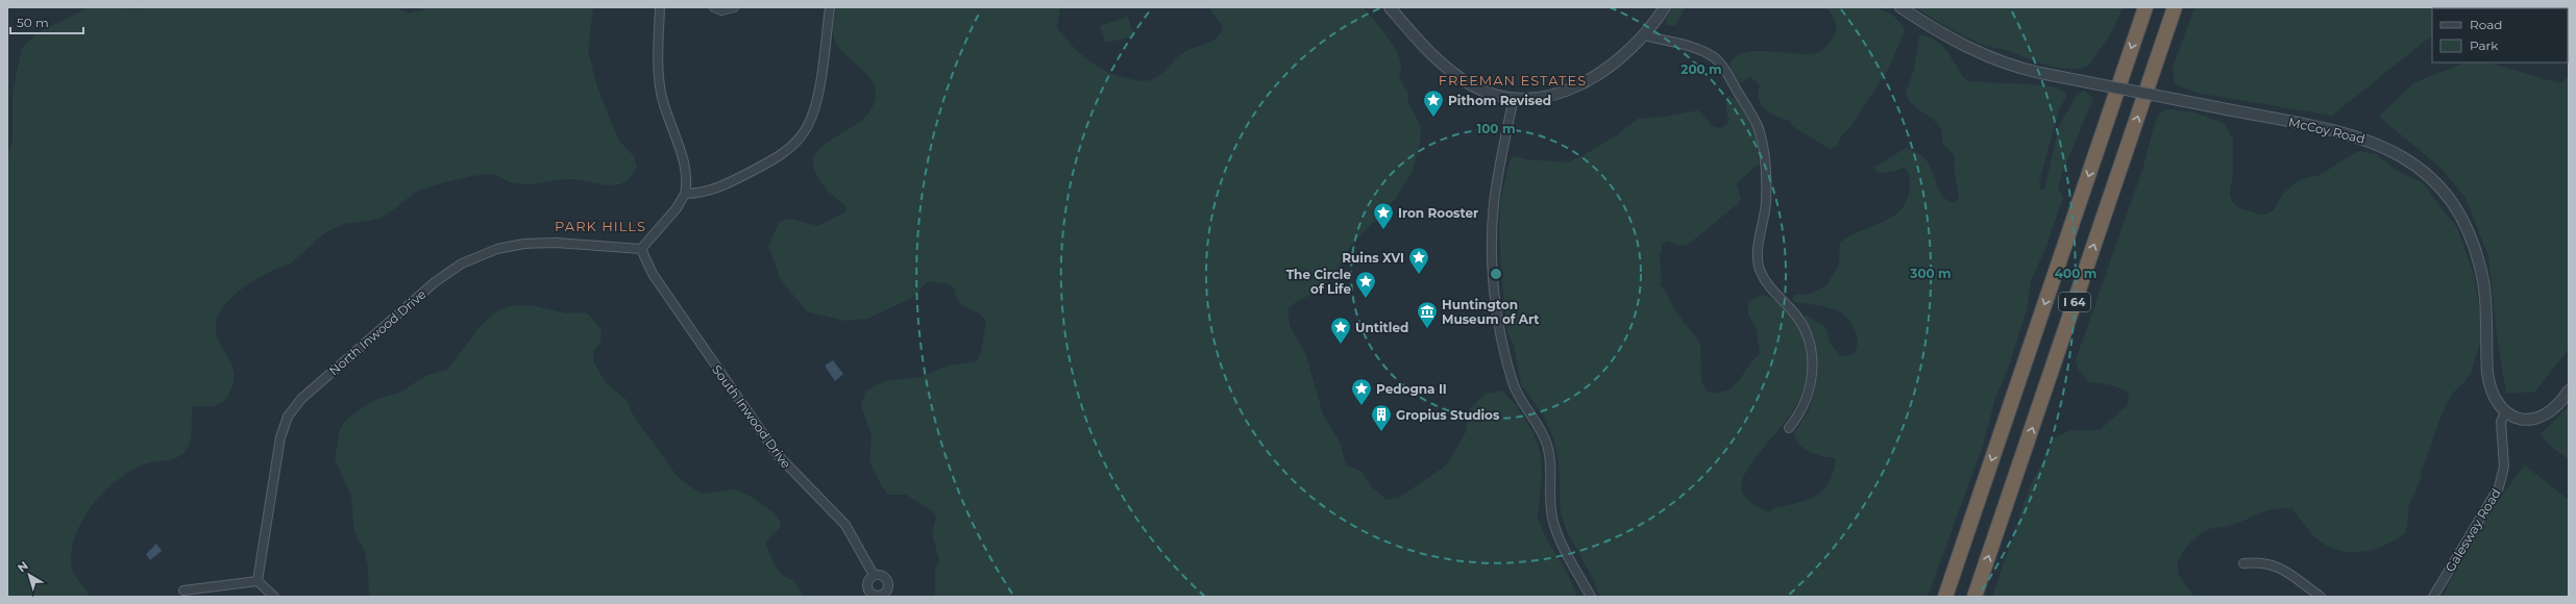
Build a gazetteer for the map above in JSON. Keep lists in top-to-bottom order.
{
  "streets": {
    "highway": ["I 64"],
    "street": [
      "McCoy Road",
      "North Inwood Drive",
      "South Inwood Drive",
      "Galesway Road"
    ]
  },
  "crossings": [
    ["McCoy Road", "Galesway Road"],
    ["North Inwood Drive", "South Inwood Drive"]
  ],
  "districts": ["FREEMAN ESTATES", "PARK HILLS"],
  "places": {
    "place": [
      "Pithom Revised",
      "Iron Rooster",
      "Ruins XVI",
      "The Circle of Life",
      "Untitled",
      "Pedogna II"
    ],
    "museum": ["Huntington Museum of Art"],
    "building": ["Gropius Studios"]
  },
  "legend": ["Road", "Park"],
  "scale_bar": "50 m",
  "north": "top left",
  "rings": [
    "200 m",
    "100 m",
    "300 m",
    "400 m"
  ]
}
